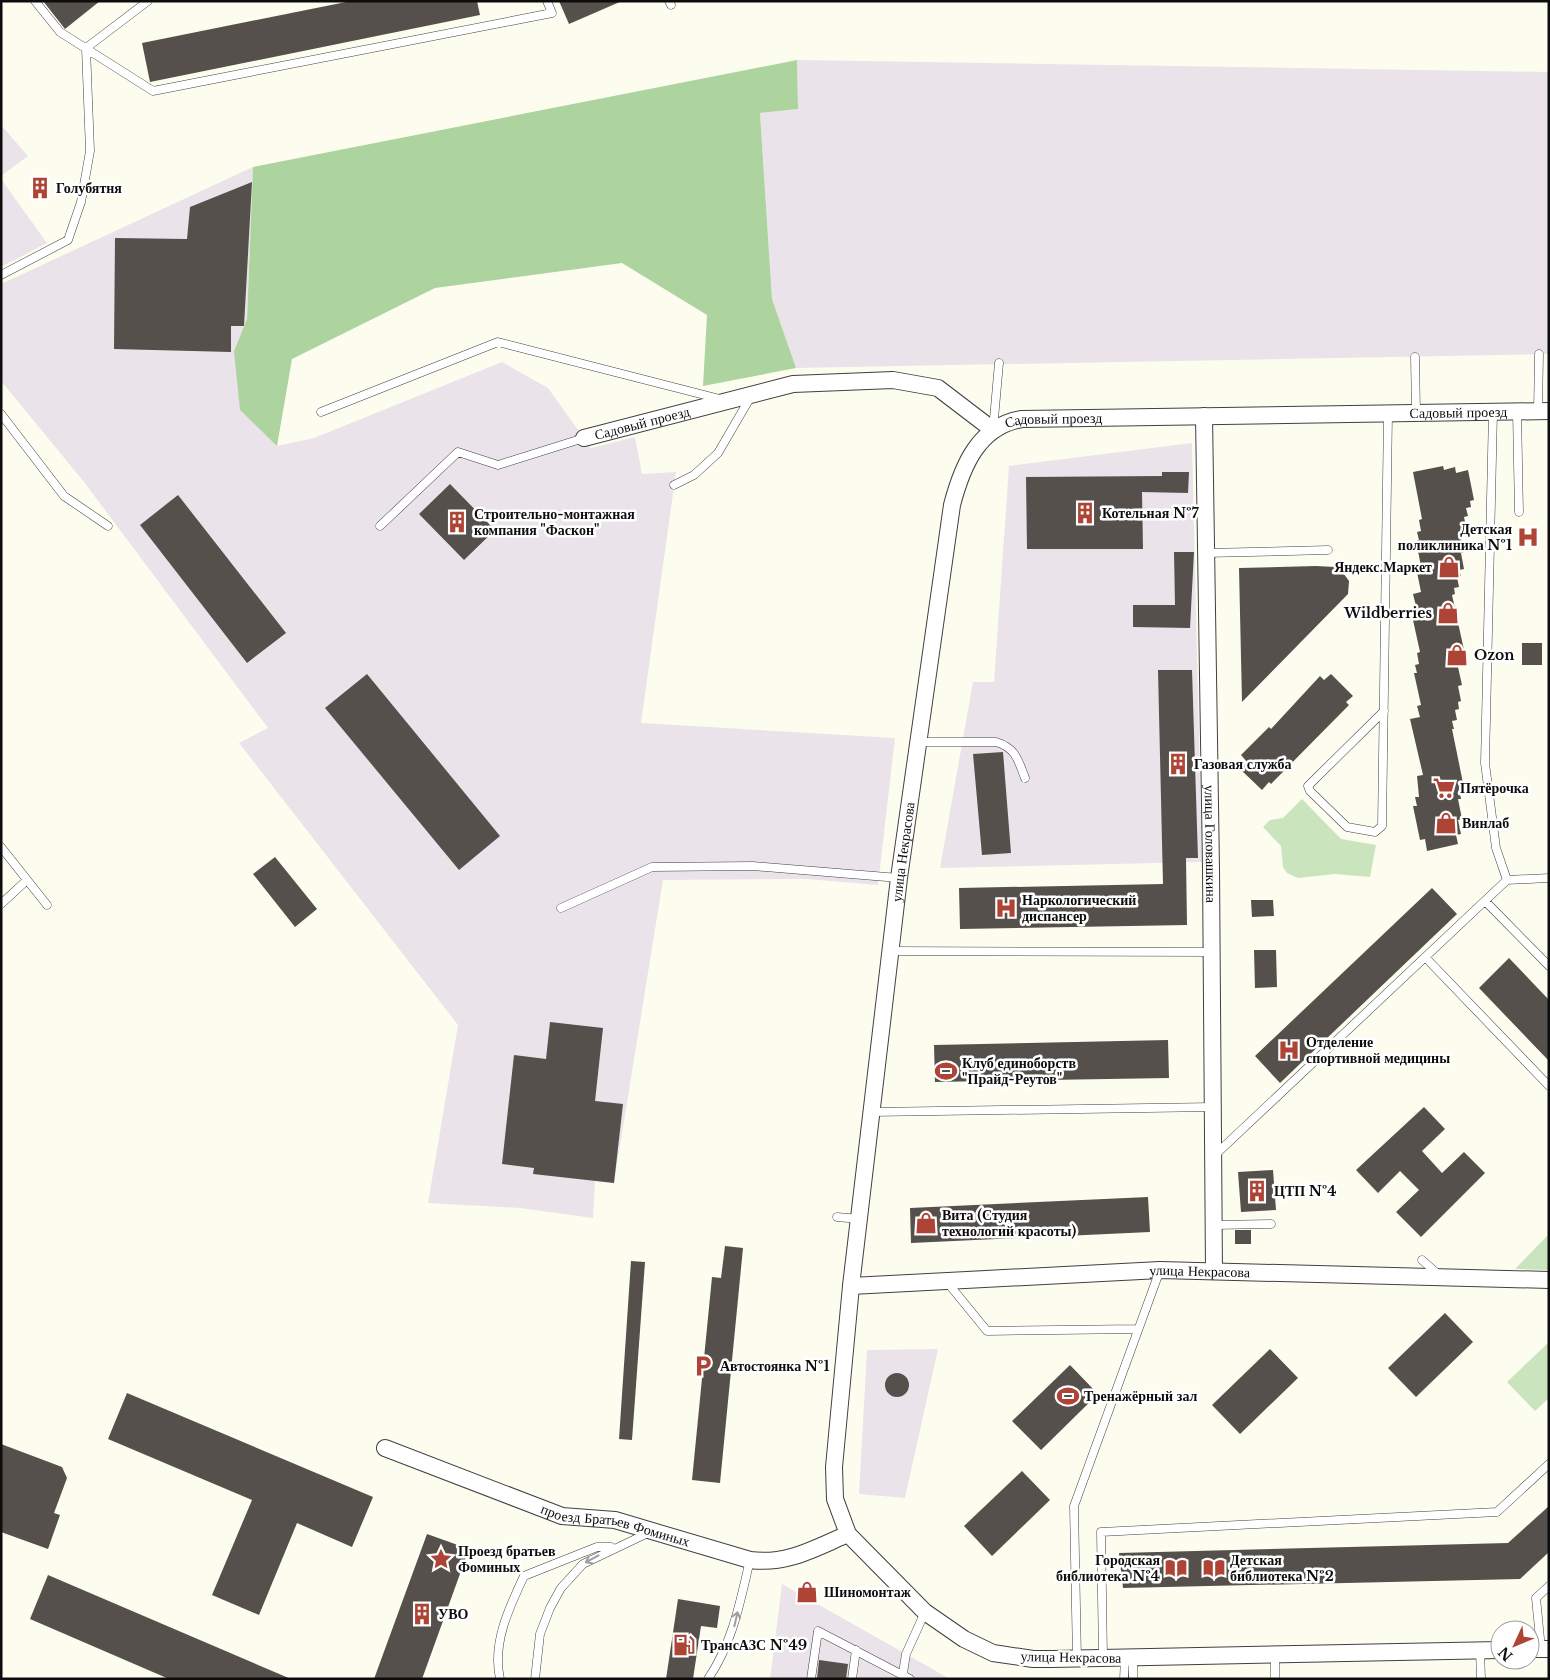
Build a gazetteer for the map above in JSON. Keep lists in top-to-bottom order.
{
  "streets": {
    "street": [
      "Садовый проезд",
      "улица Головашкина",
      "улица Некрасова",
      "проезд Братьев Фоминых"
    ]
  },
  "crossings": [
    ["Садовый проезд", "улица Головашкина"],
    ["Садовый проезд", "улица Некрасова"],
    ["улица Головашкина", "улица Некрасова"],
    ["улица Некрасова", "проезд Братьев Фоминых"]
  ],
  "places": {
    "building": [
      "Голубятня",
      "Котельная №7",
      "Строительно-монтажная компания \"Фаскон\"",
      "Газовая служба",
      "ЦТП №4",
      "УВО"
    ],
    "hospital": ["Детская поликлиника №1", "Наркологический диспансер", "Отделение спортивной медицины"],
    "shop": [
      "Яндекс.Маркет",
      "Wildberries",
      "Ozon",
      "Винлаб",
      "Вита (Студия технологий красоты)",
      "Шиномонтаж"
    ],
    "supermarket": ["Пятёрочка"],
    "sports": ["Клуб единоборств \"Прайд-Реутов\"", "Тренажёрный зал"],
    "parking": ["Автостоянка №1"],
    "place": ["Проезд братьев Фоминых"],
    "library": ["Городская библиотека №4", "Детская библиотека №2"],
    "fuel station": ["ТрансАЗС №49"]
  },
  "north": "bottom left"
}
